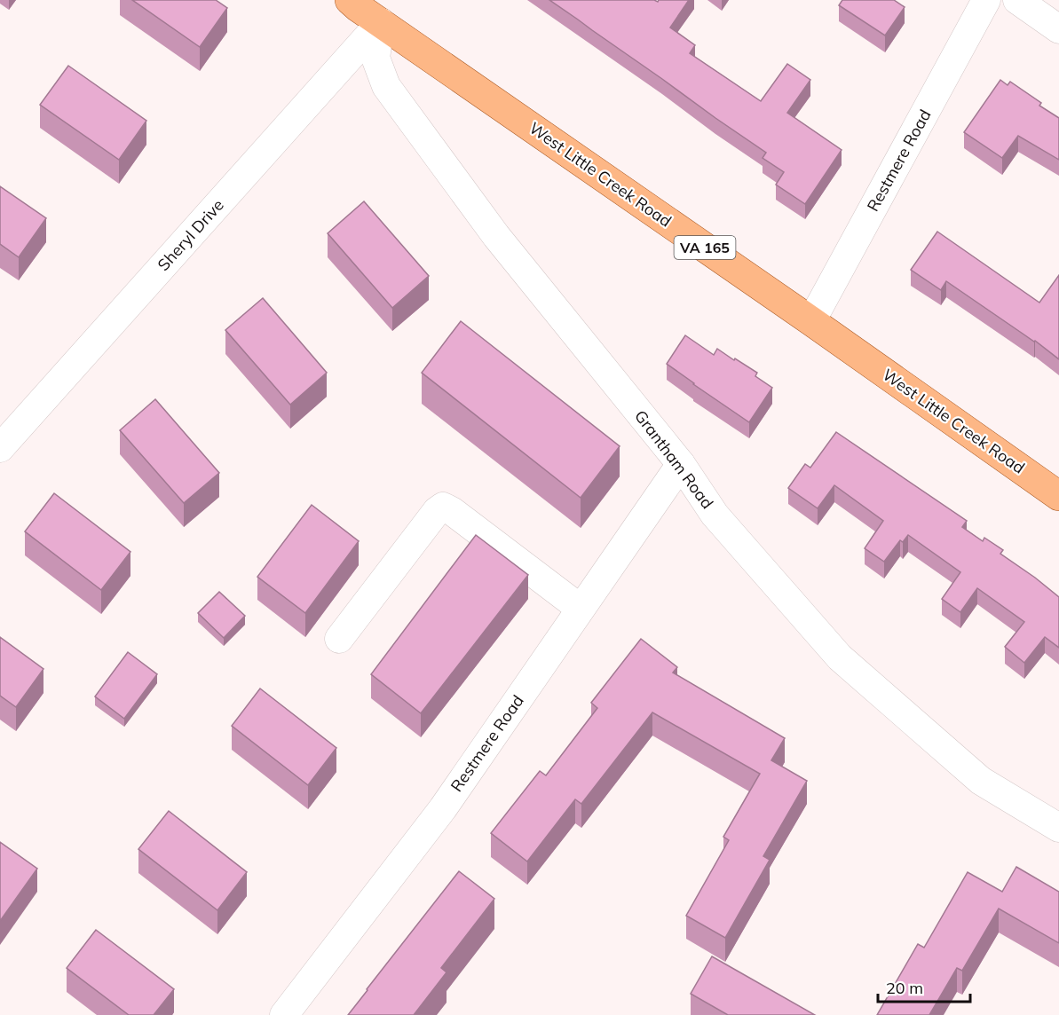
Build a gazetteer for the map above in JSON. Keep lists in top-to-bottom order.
{
  "streets": {
    "main road": ["West Little Creek Road", "VA 165"],
    "street": ["Restmere Road", "Sheryl Drive", "Grantham Road"]
  },
  "crossings": [
    ["Restmere Road", "West Little Creek Road"],
    ["Restmere Road", "Grantham Road"],
    ["West Little Creek Road", "Sheryl Drive"],
    ["West Little Creek Road", "Grantham Road"],
    ["Sheryl Drive", "Grantham Road"]
  ],
  "scale_bar": "20 m"
}
